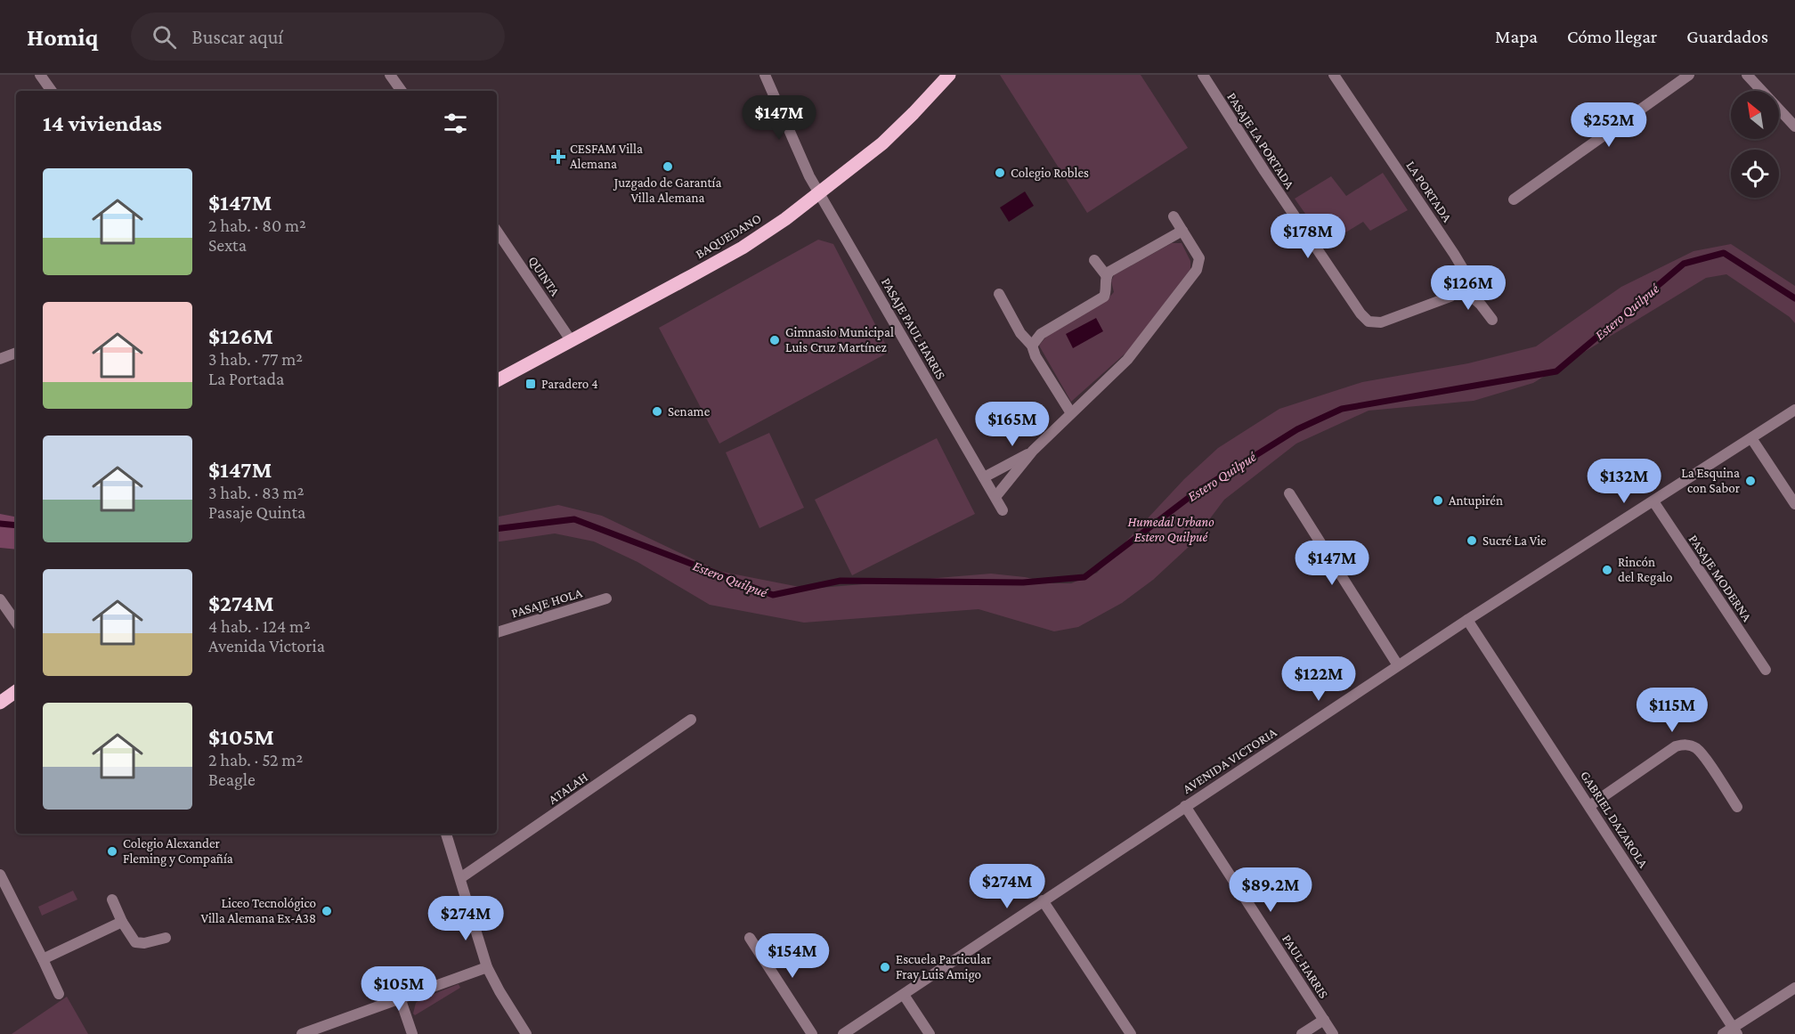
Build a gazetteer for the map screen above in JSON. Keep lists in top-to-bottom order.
{
  "streets": {
    "main road": ["BAQUEDANO"],
    "street": [
      "PASAJE LA PORTADA",
      "LA PORTADA",
      "QUINTA",
      "PASAJE PAUL HARRIS",
      "PASAJE MODERNA",
      "PASAJE HOLA",
      "AVENIDA VICTORIA",
      "ATALAH",
      "GABRIEL DAZAROLA",
      "PAUL HARRIS"
    ]
  },
  "crossings": [
    ["PASAJE LA PORTADA", "LA PORTADA"],
    ["BAQUEDANO", "QUINTA"],
    ["BAQUEDANO", "PASAJE PAUL HARRIS"],
    ["PASAJE MODERNA", "AVENIDA VICTORIA"],
    ["AVENIDA VICTORIA", "GABRIEL DAZAROLA"],
    ["AVENIDA VICTORIA", "PAUL HARRIS"]
  ],
  "water": ["Estero Quilpué"],
  "parks": ["Humedal Urbano Estero Quilpué"],
  "places": {
    "health": ["CESFAM Villa Alemana"],
    "other": [
      "Juzgado de Garantía Villa Alemana",
      "Colegio Robles",
      "Gimnasio Municipal Luis Cruz Martínez",
      "Sename",
      "La Esquina con Sabor",
      "Antupirén",
      "Sucré La Vie",
      "Rincón del Regalo",
      "Colegio Alexander Fleming y Compañía",
      "Liceo Tecnológico Villa Alemana Ex-A38",
      "Escuela Particular Fray Luis Amigo"
    ],
    "transit": ["Paradero 4"]
  },
  "north": "top left",
  "page": {
    "header": "Homiq",
    "search": "Buscar aquí",
    "nav": ["Mapa", "Cómo llegar", "Guardados"],
    "heading": "14 viviendas",
    "price": [
      "$147M",
      "$252M",
      "$178M",
      "$126M",
      "$165M",
      "$132M",
      "$147M",
      "$122M",
      "$115M",
      "$274M",
      "$89.2M",
      "$274M",
      "$154M",
      "$105M"
    ],
    "list": [
      {
        "name": "$147M",
        "note": "2 hab. · 80 m² · Sexta"
      },
      {
        "name": "$126M",
        "note": "3 hab. · 77 m² · La Portada"
      },
      {
        "name": "$147M",
        "note": "3 hab. · 83 m² · Pasaje Quinta"
      },
      {
        "name": "$274M",
        "note": "4 hab. · 124 m² · Avenida Victoria"
      },
      {
        "name": "$105M",
        "note": "2 hab. · 52 m² · Beagle"
      }
    ]
  }
}
